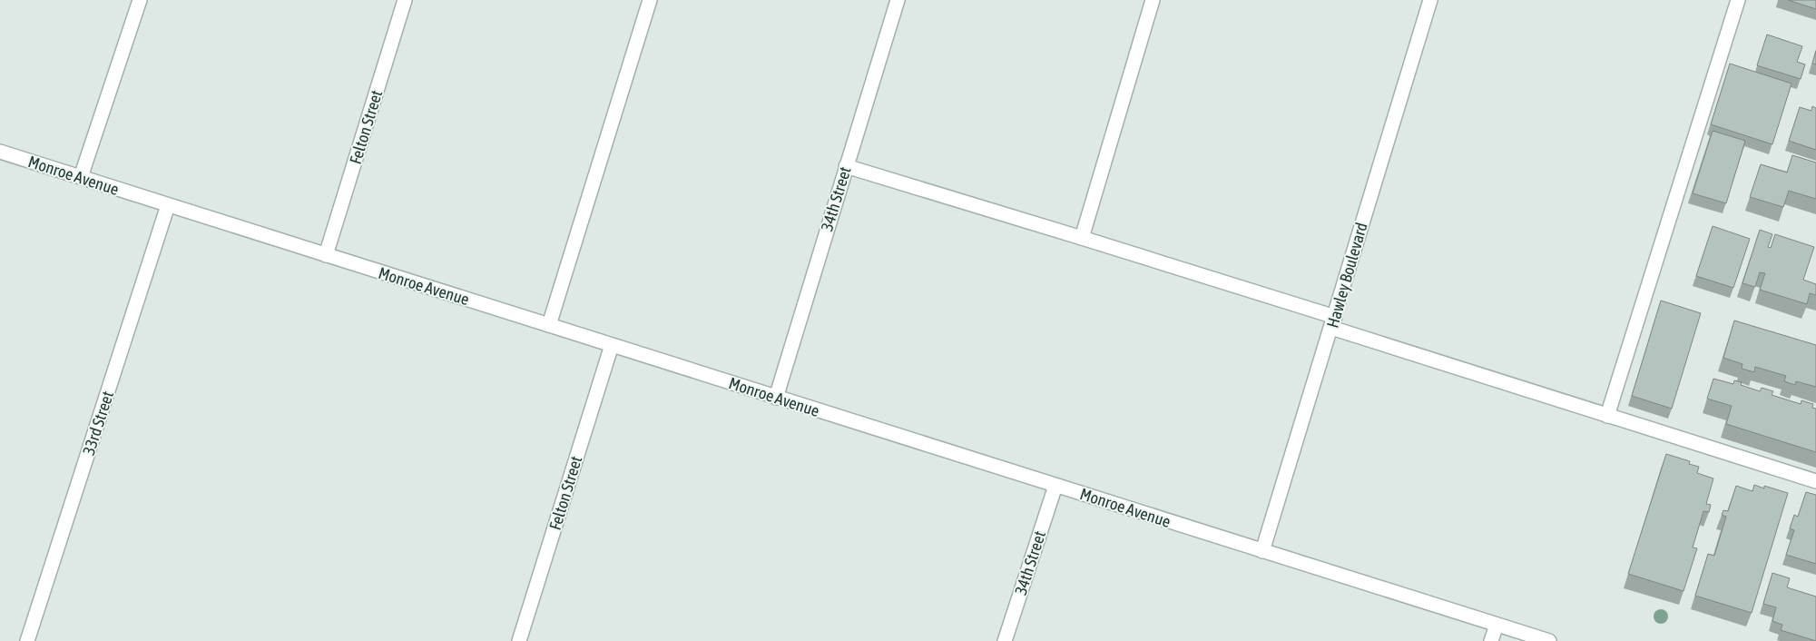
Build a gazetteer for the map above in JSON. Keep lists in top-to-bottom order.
{
  "streets": {
    "street": [
      "Felton Street",
      "Monroe Avenue",
      "34th Street",
      "Hawley Boulevard",
      "33rd Street"
    ]
  },
  "crossings": [
    ["Felton Street", "Monroe Avenue"],
    ["Monroe Avenue", "34th Street"],
    ["Monroe Avenue", "Hawley Boulevard"],
    ["Monroe Avenue", "33rd Street"]
  ]
}
